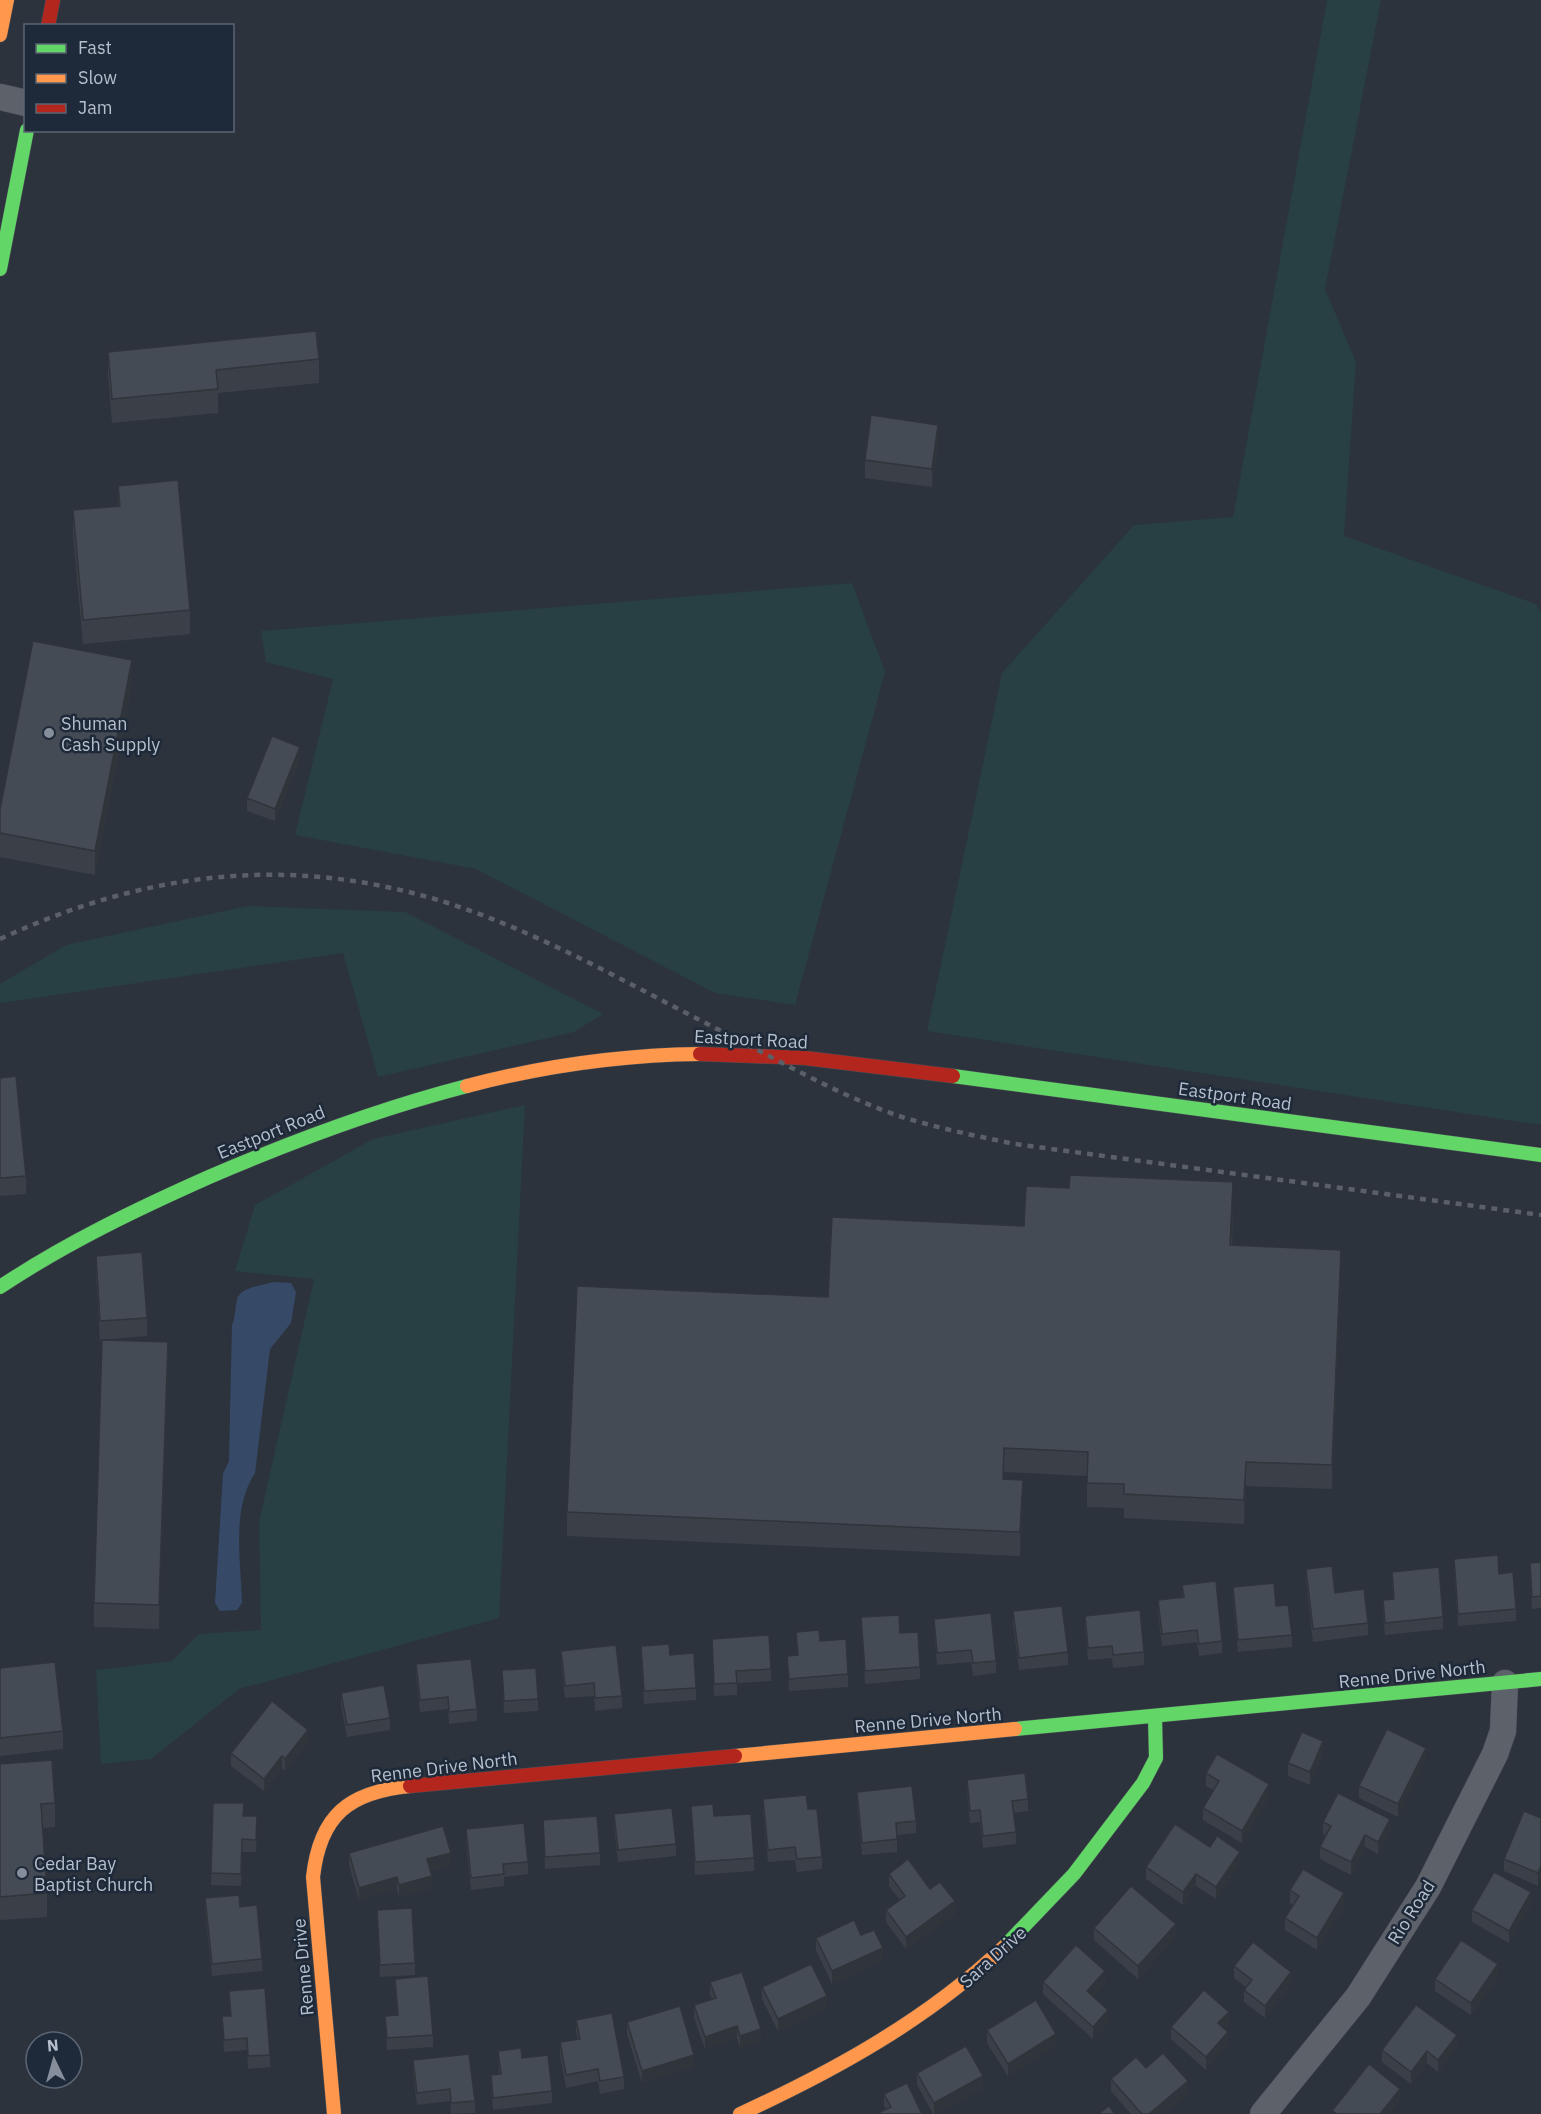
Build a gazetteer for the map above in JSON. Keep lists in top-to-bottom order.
{
  "streets": {
    "street": [
      "Eastport Road",
      "Renne Drive North",
      "Rio Road",
      "Sara Drive",
      "Renne Drive"
    ]
  },
  "crossings": [
    ["Renne Drive North", "Rio Road"],
    ["Renne Drive North", "Sara Drive"],
    ["Renne Drive North", "Renne Drive"]
  ],
  "places": ["Shuman Cash Supply", "Cedar Bay Baptist Church"],
  "legend": ["Fast", "Slow", "Jam"],
  "north": "top"
}
